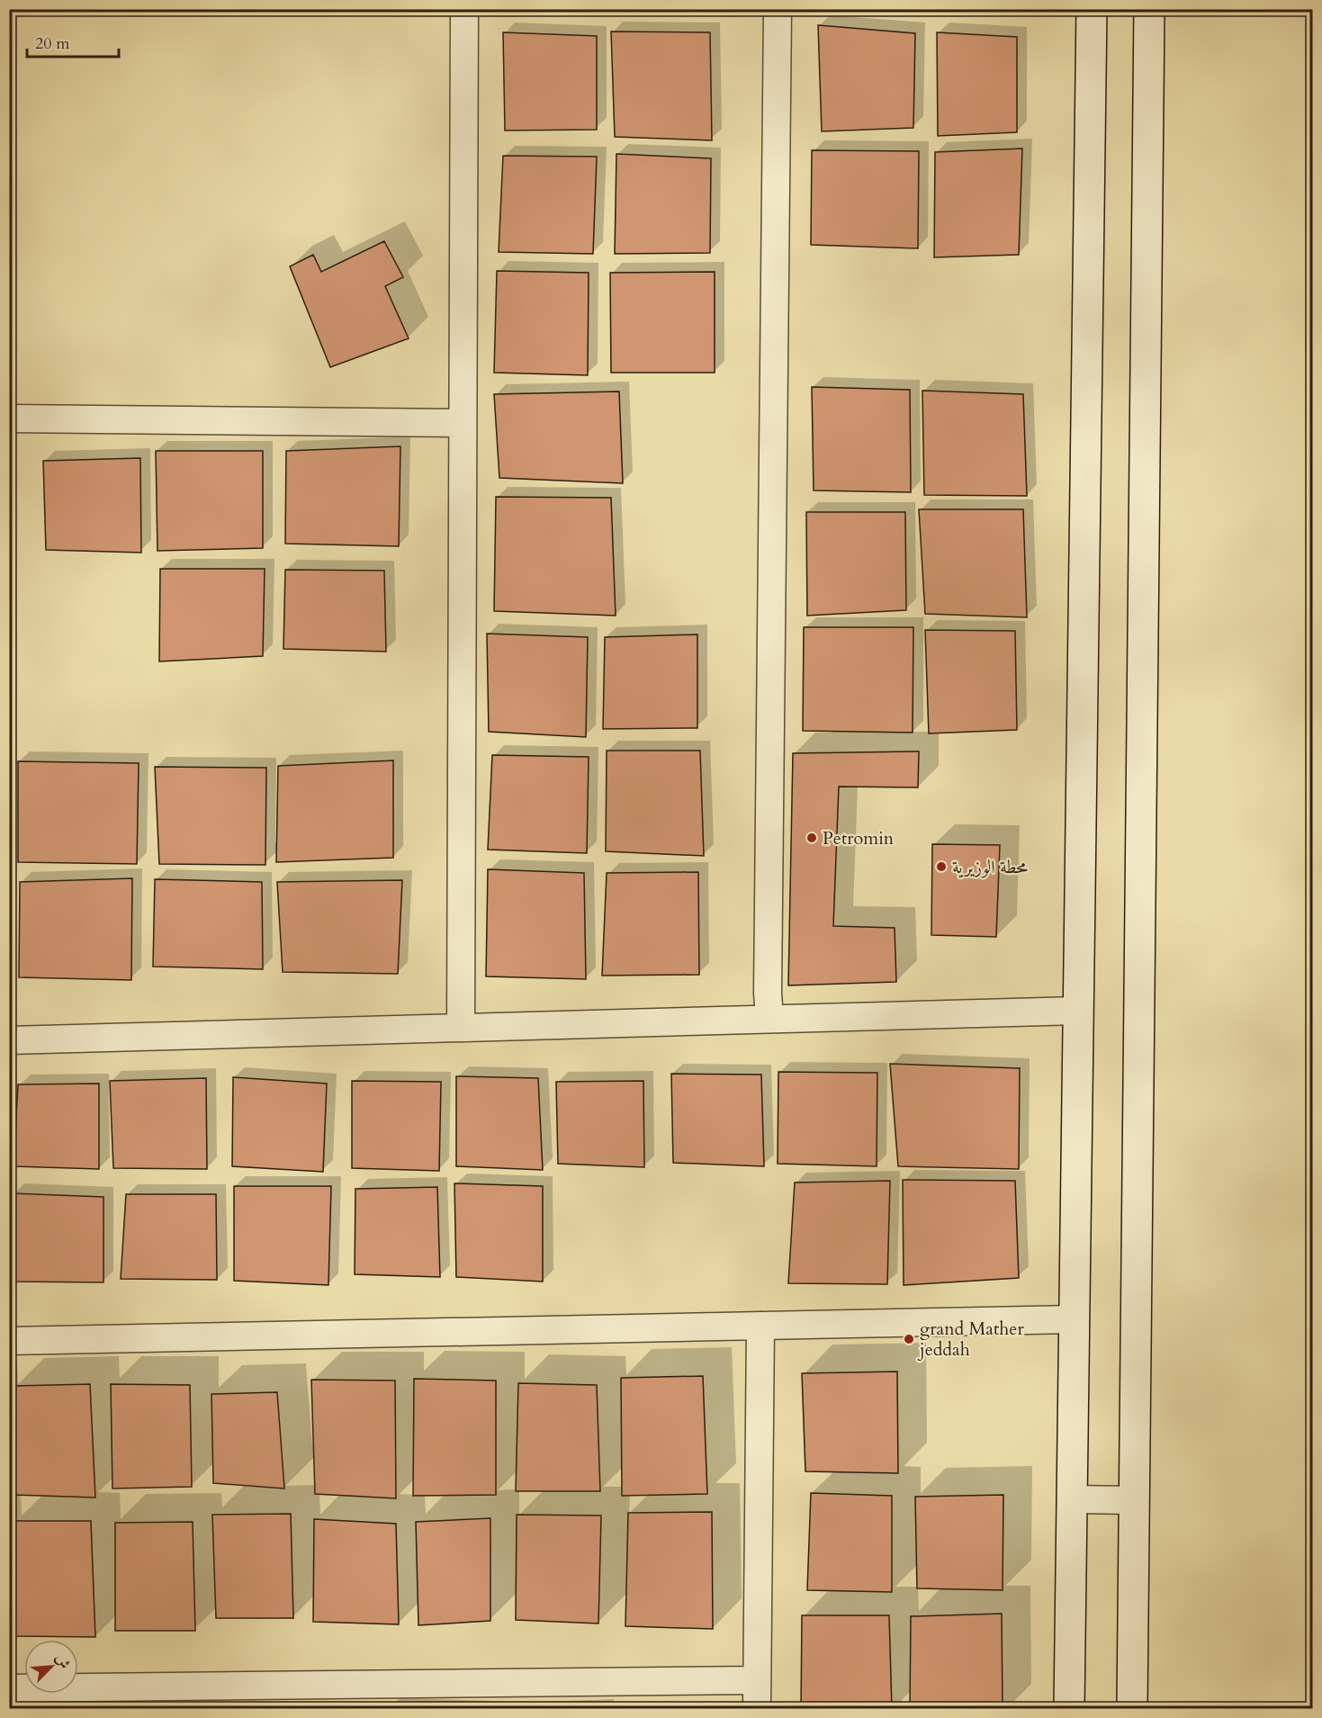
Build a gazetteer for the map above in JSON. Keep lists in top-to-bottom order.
{
  "places": ["Petromin", "محطة الوزيرية", "grand Mather jeddah"],
  "scale_bar": "20 m",
  "north": "top right"
}
